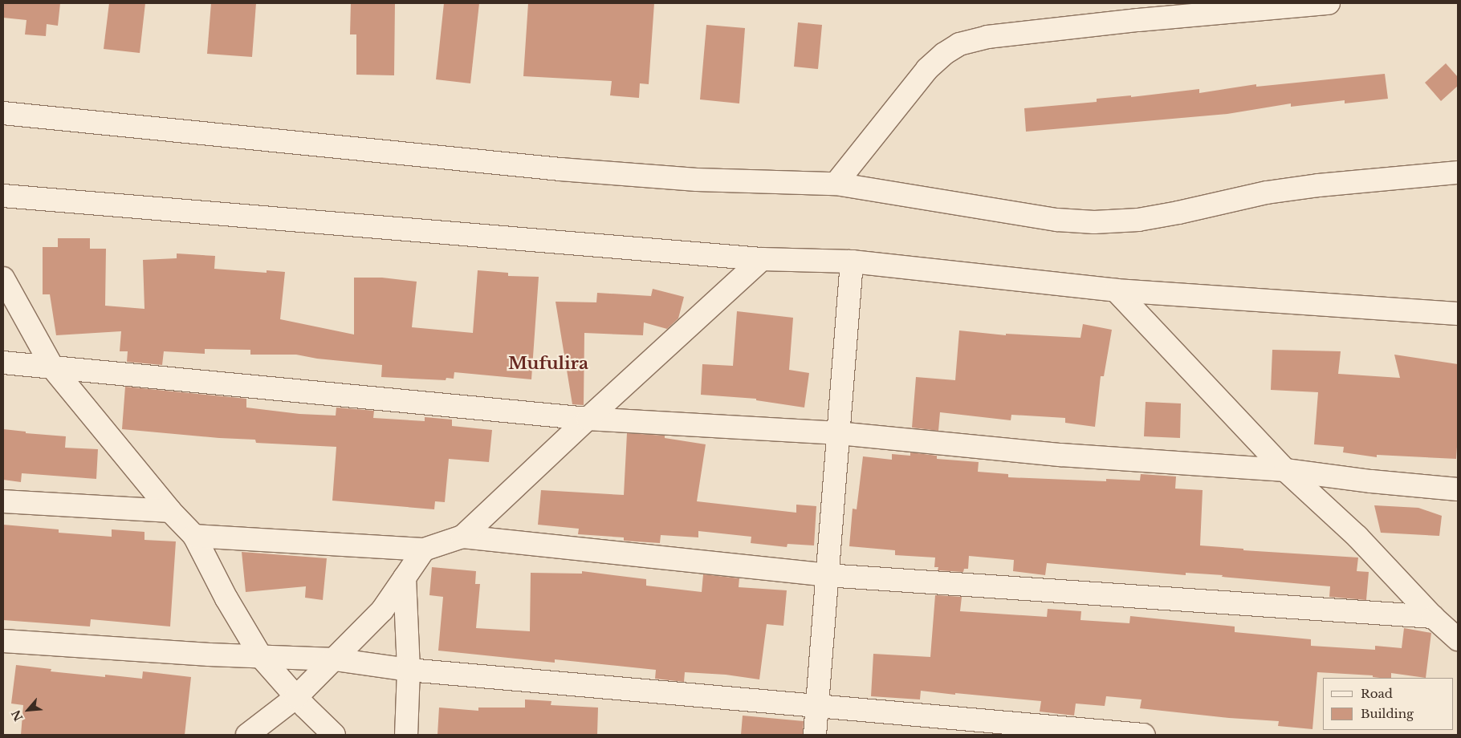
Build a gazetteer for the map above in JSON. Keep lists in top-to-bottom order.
{
  "districts": ["Mufulira"],
  "legend": ["Road", "Building"],
  "north": "bottom left"
}
